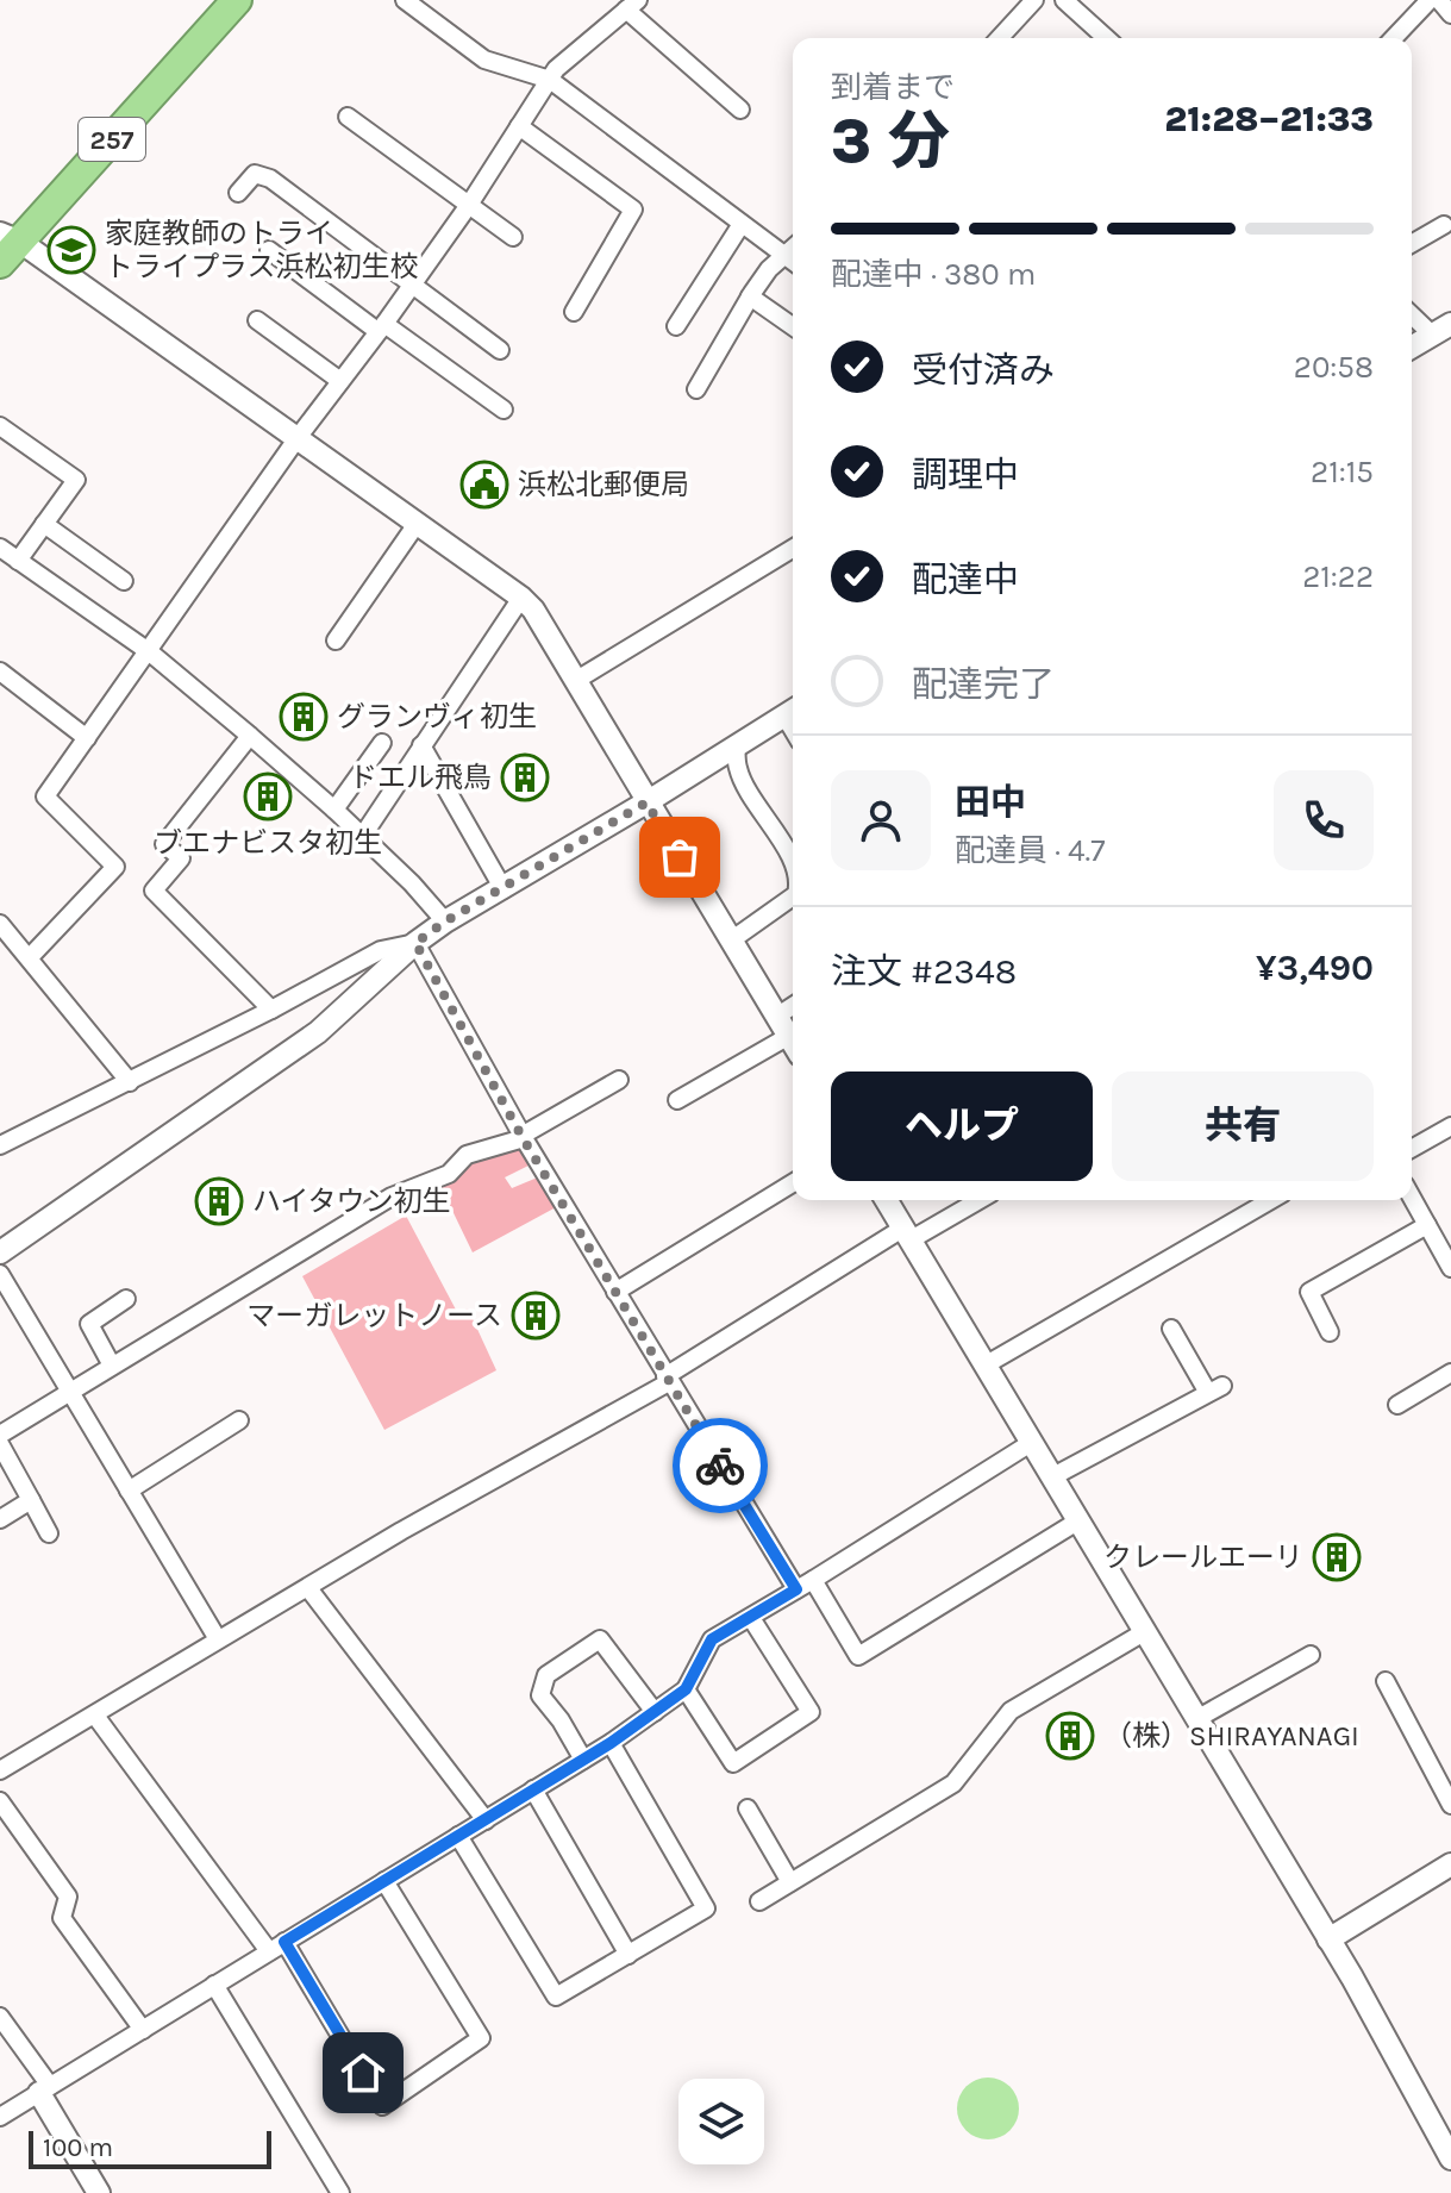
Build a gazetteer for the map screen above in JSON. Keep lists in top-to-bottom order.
{
  "streets": {
    "highway": ["257"]
  },
  "places": {
    "school or university": ["家庭教師のトライ トライプラス浜松初生校"],
    "public building": ["浜松北郵便局"],
    "building": [
      "グランヴィ初生",
      "ドエル飛鳥",
      "ブエナビスタ初生",
      "ハイタウン初生",
      "マーガレットノース",
      "クレールエーリ",
      "（株）SHIRAYANAGI"
    ]
  },
  "scale_bar": "100 m",
  "page": {
    "heading": ["3 分", "到着まで", "21:28–21:33"],
    "panel": [
      "田中",
      "配達員 · 4.7",
      "注文 #2348",
      "¥3,490"
    ],
    "bar": "配達中 · 380 m",
    "list": [
      ["受付済み", "20:58"],
      ["調理中", "21:15"],
      ["配達中", "21:22"],
      "配達完了"
    ],
    "buttons": ["ヘルプ", "共有"],
    "scale": "100 m"
  }
}
